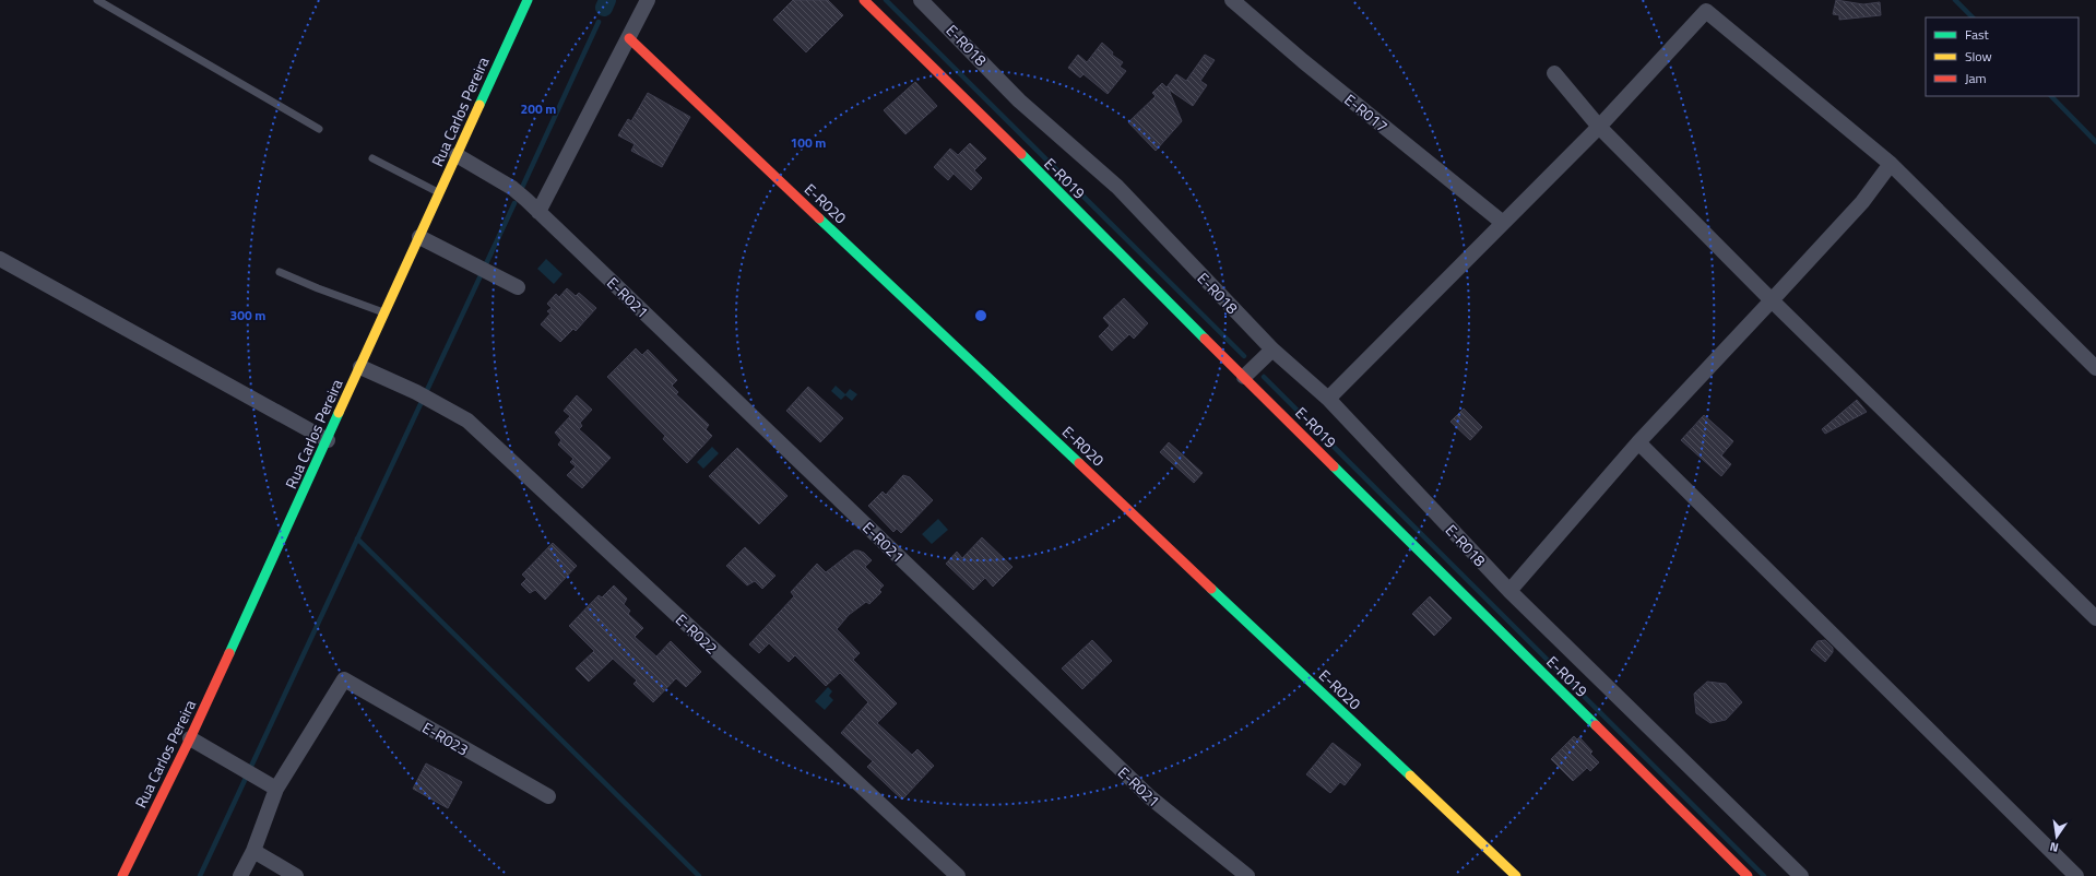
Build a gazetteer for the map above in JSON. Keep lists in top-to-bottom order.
{
  "streets": {
    "street": [
      "E-R018",
      "Rua Carlos Pereira",
      "E-R017",
      "E-R019",
      "E-R020",
      "E-R021",
      "E-R022",
      "E-R023"
    ]
  },
  "crossings": [
    ["Rua Carlos Pereira", "E-R021"],
    ["Rua Carlos Pereira", "E-R022"]
  ],
  "legend": ["Fast", "Slow", "Jam"],
  "north": "bottom",
  "rings": ["200 m", "100 m", "300 m"]
}
